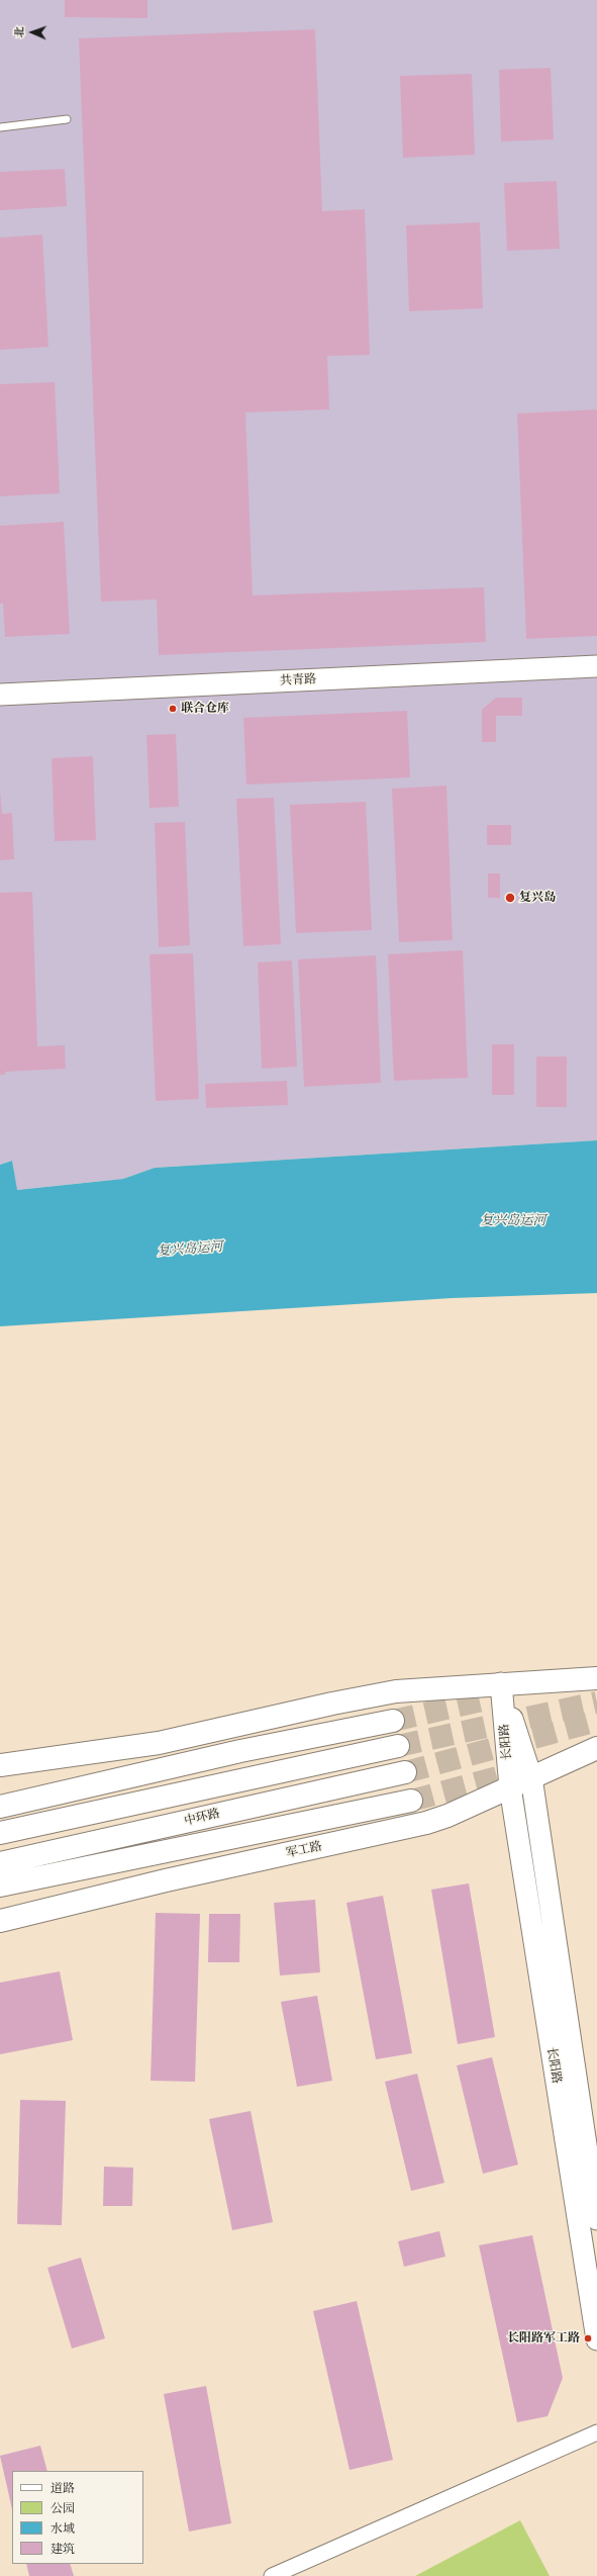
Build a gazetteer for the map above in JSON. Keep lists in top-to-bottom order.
{
  "streets": {
    "main road": [
      "共青路",
      "长阳路",
      "中环路",
      "军工路"
    ]
  },
  "crossings": [
    ["长阳路", "军工路"]
  ],
  "water": ["复兴岛运河"],
  "places": ["联合仓库", "复兴岛", "长阳路军工路"],
  "legend": [
    "道路",
    "公园",
    "水域",
    "建筑"
  ],
  "north": "left"
}
